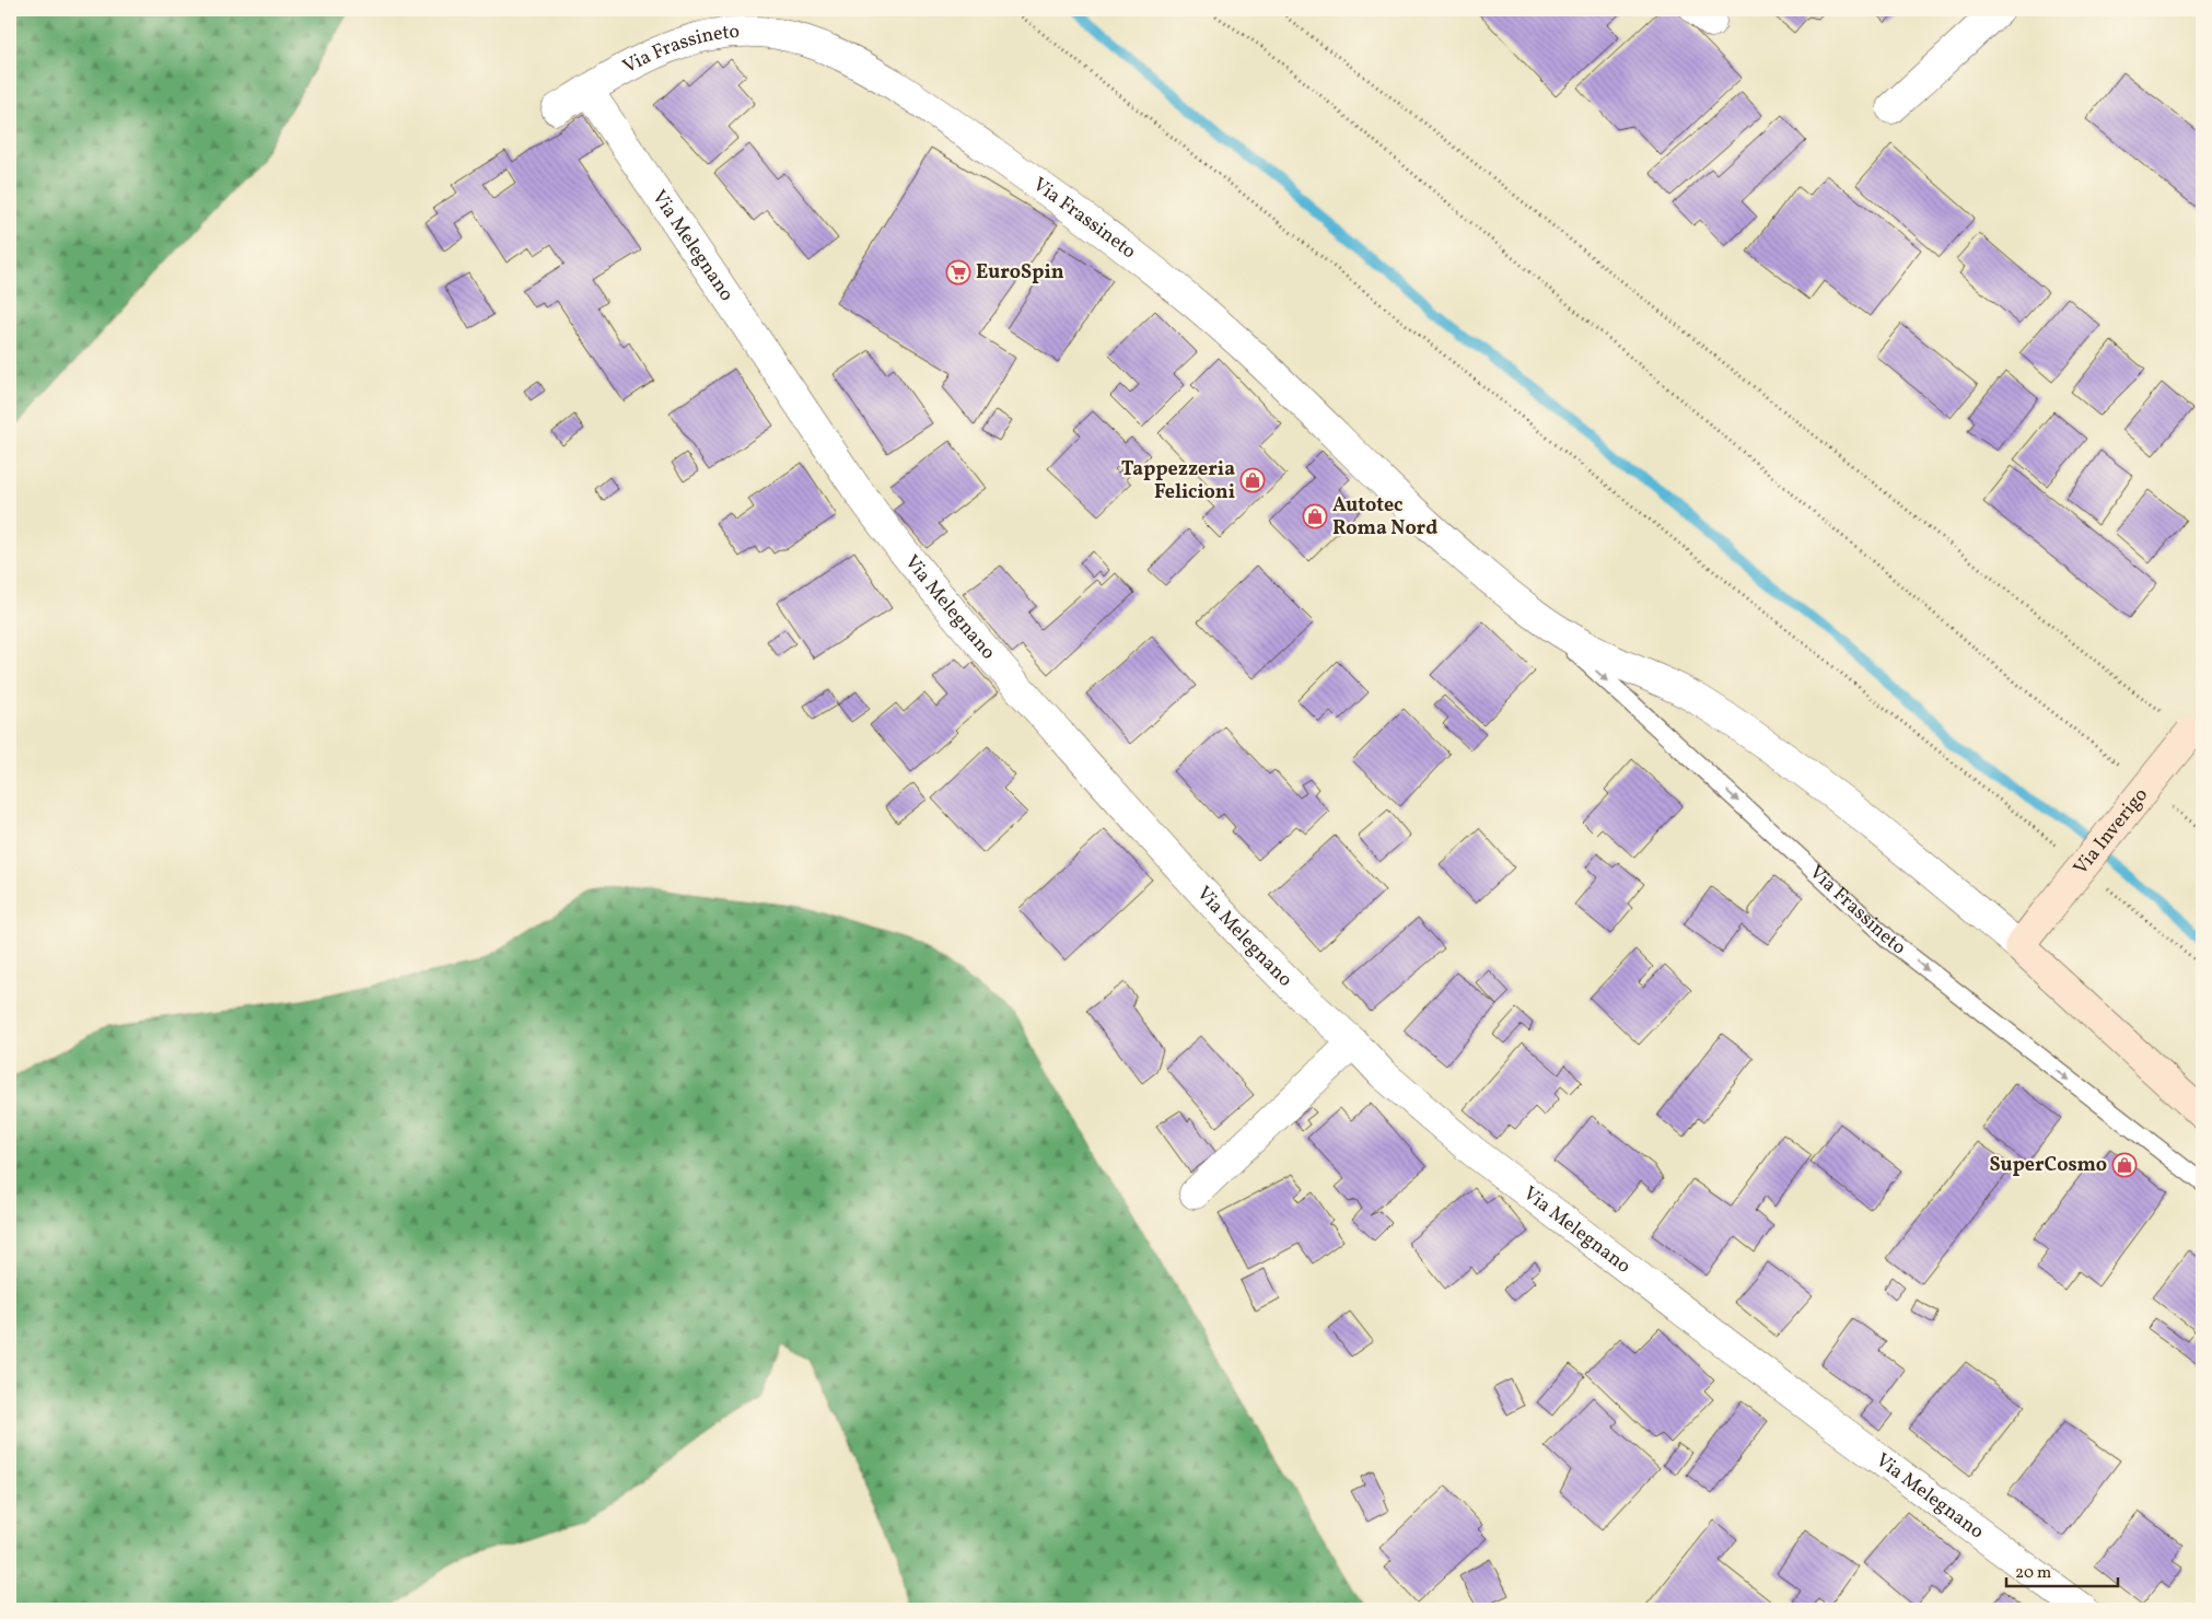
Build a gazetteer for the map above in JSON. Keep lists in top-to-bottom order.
{
  "streets": {
    "street": ["Via Frassineto", "Via Melegnano", "Via Inverigo"]
  },
  "crossings": [
    ["Via Frassineto", "Via Melegnano"],
    ["Via Frassineto", "Via Inverigo"]
  ],
  "places": {
    "supermarket": ["EuroSpin"],
    "shop": ["Tappezzeria Felicioni", "Autotec Roma Nord", "SuperCosmo"]
  },
  "scale_bar": "20 m"
}
